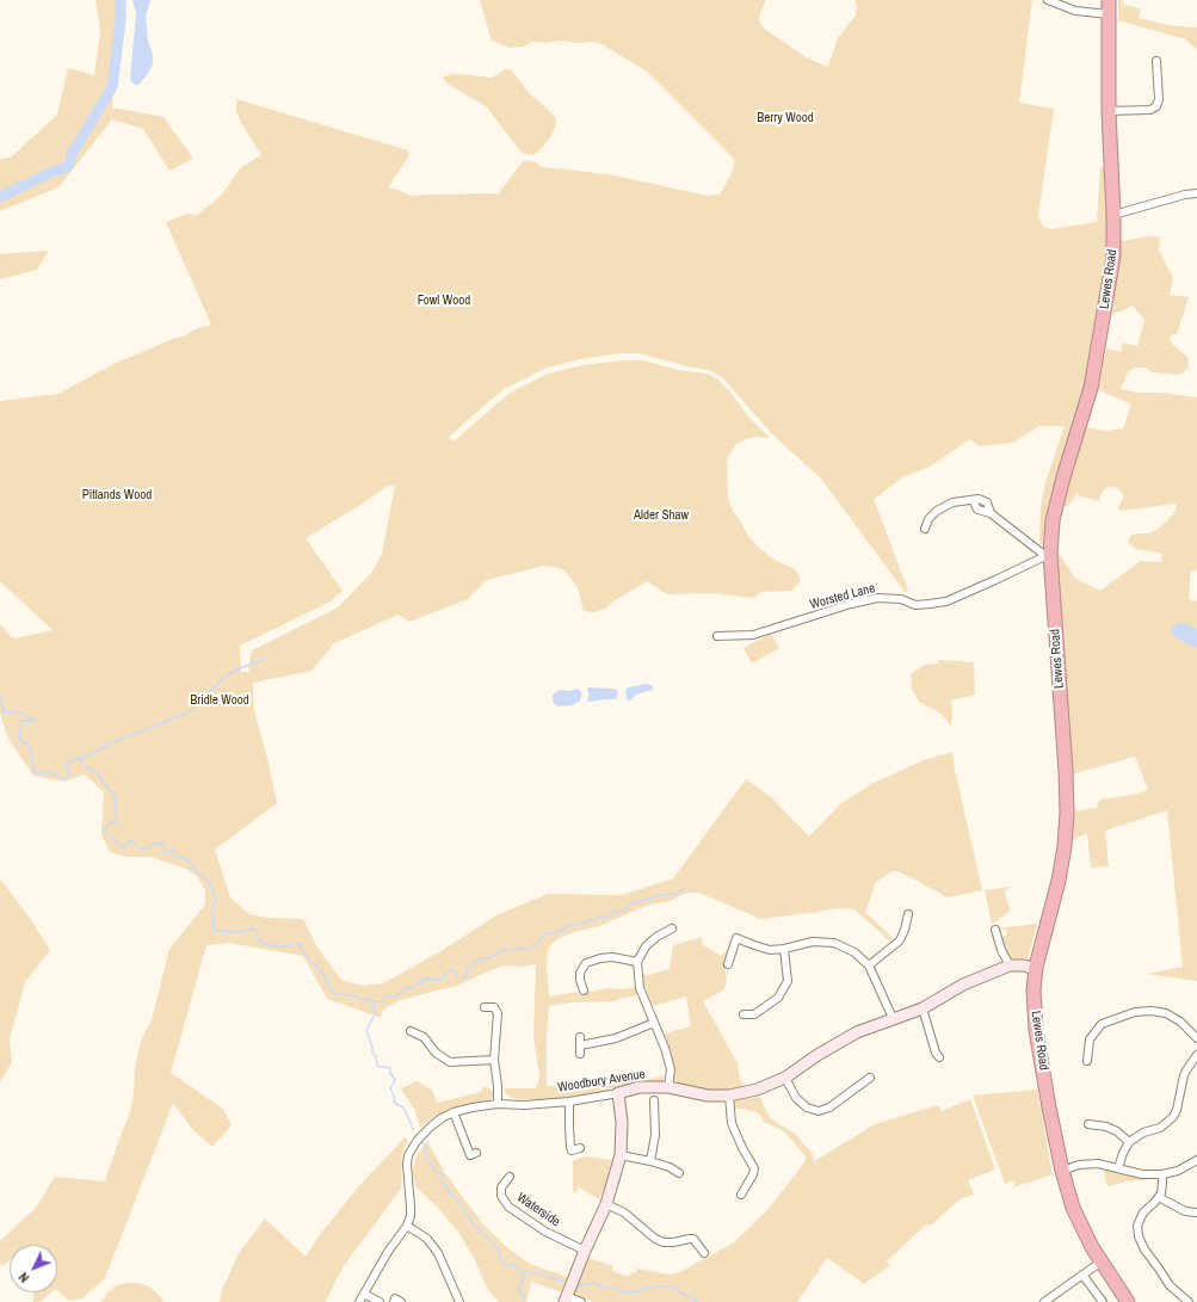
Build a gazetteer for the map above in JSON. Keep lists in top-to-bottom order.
{
  "streets": {
    "highway": ["Lewes Road"],
    "street": ["Worsted Lane", "Woodbury Avenue", "Waterside"]
  },
  "crossings": [
    ["Lewes Road", "Worsted Lane"],
    ["Lewes Road", "Woodbury Avenue"]
  ],
  "parks": [
    "Berry Wood",
    "Fowl Wood",
    "Pitlands Wood",
    "Alder Shaw",
    "Bridle Wood"
  ],
  "north": "bottom left"
}
